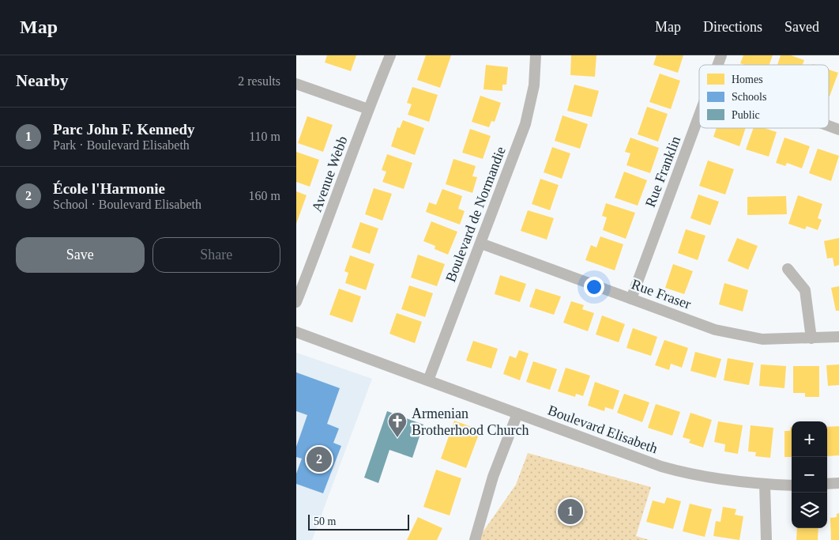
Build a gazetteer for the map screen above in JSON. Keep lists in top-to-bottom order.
{
  "streets": {
    "street": [
      "Rue Franklin",
      "Avenue Webb",
      "Boulevard de Normandie",
      "Rue Fraser",
      "Boulevard Elisabeth"
    ]
  },
  "crossings": [
    ["Rue Franklin", "Rue Fraser"],
    ["Boulevard de Normandie", "Rue Fraser"],
    ["Boulevard de Normandie", "Boulevard Elisabeth"]
  ],
  "places": {
    "church": ["Armenian Brotherhood Church"]
  },
  "legend": ["Homes", "Schools", "Public"],
  "scale_bar": "50 m",
  "page": {
    "header": "Map",
    "nav": ["Map", "Directions", "Saved"],
    "heading": ["Nearby", "2 results"],
    "list": [
      {
        "mark": "1",
        "name": "Parc John F. Kennedy",
        "note": "Park · Boulevard Elisabeth",
        "value": "110 m"
      },
      {
        "mark": "2",
        "name": "École l'Harmonie",
        "note": "School · Boulevard Elisabeth",
        "value": "160 m"
      }
    ],
    "buttons": ["Save", "Share"],
    "map_buttons": ["+", "−"],
    "pins": ["2", "1"],
    "scale": "50 m"
  }
}
